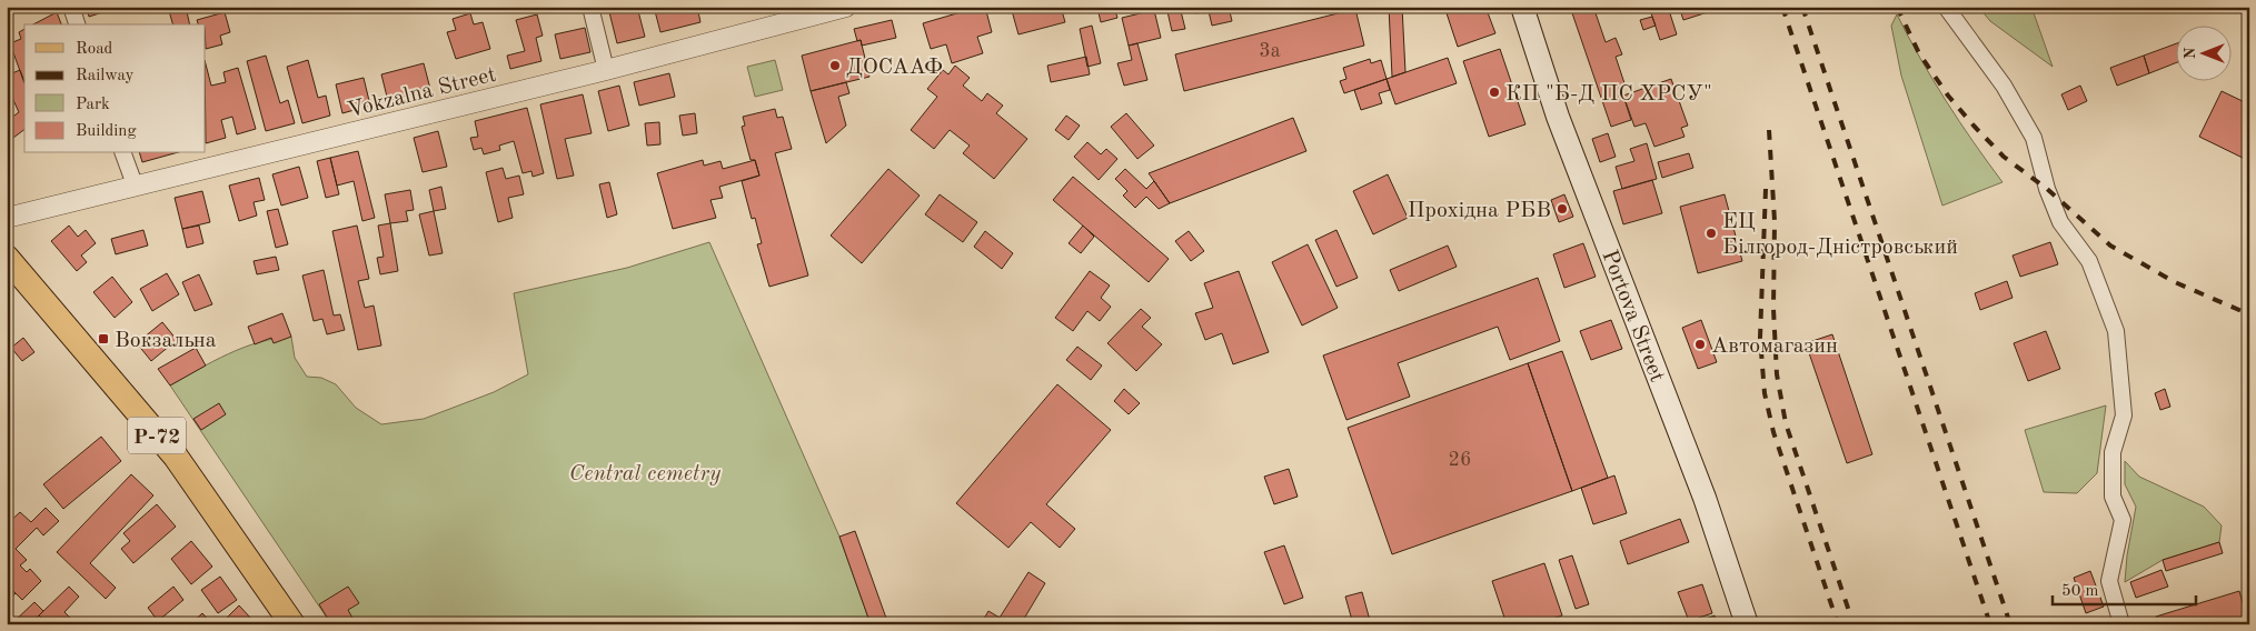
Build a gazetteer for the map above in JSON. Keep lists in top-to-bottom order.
{
  "streets": {
    "main road": ["Portova Street", "Р-72"],
    "street": ["Vokzalna Street"]
  },
  "parks": ["Central cemetry"],
  "places": {
    "other": [
      "ДОСААФ",
      "КП \"Б-Д ПС ХРСУ\"",
      "Прохідна РБВ",
      "ЕЦ Білгород-Дністровський",
      "Автомагазин"
    ],
    "transit": ["Вокзальна"]
  },
  "house_numbers": ["3а", "26"],
  "legend": [
    "Road",
    "Railway",
    "Park",
    "Building"
  ],
  "scale_bar": "50 m",
  "north": "left"
}
